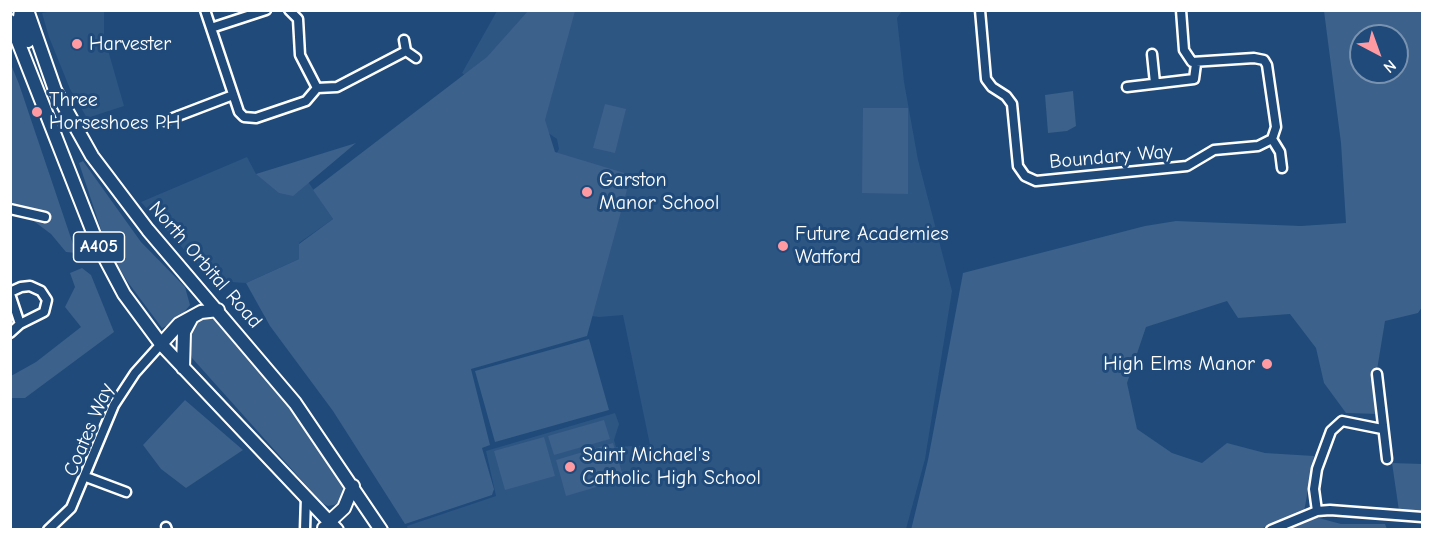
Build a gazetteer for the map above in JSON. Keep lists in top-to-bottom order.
{
  "streets": {
    "highway": ["A405", "North Orbital Road"],
    "street": ["Boundary Way", "Coates Way"]
  },
  "crossings": [
    ["A405", "Coates Way"]
  ],
  "places": [
    "Harvester",
    "Three Horseshoes PH",
    "Garston Manor School",
    "Future Academies Watford",
    "High Elms Manor",
    "Saint Michael's Catholic High School"
  ],
  "north": "bottom right"
}
